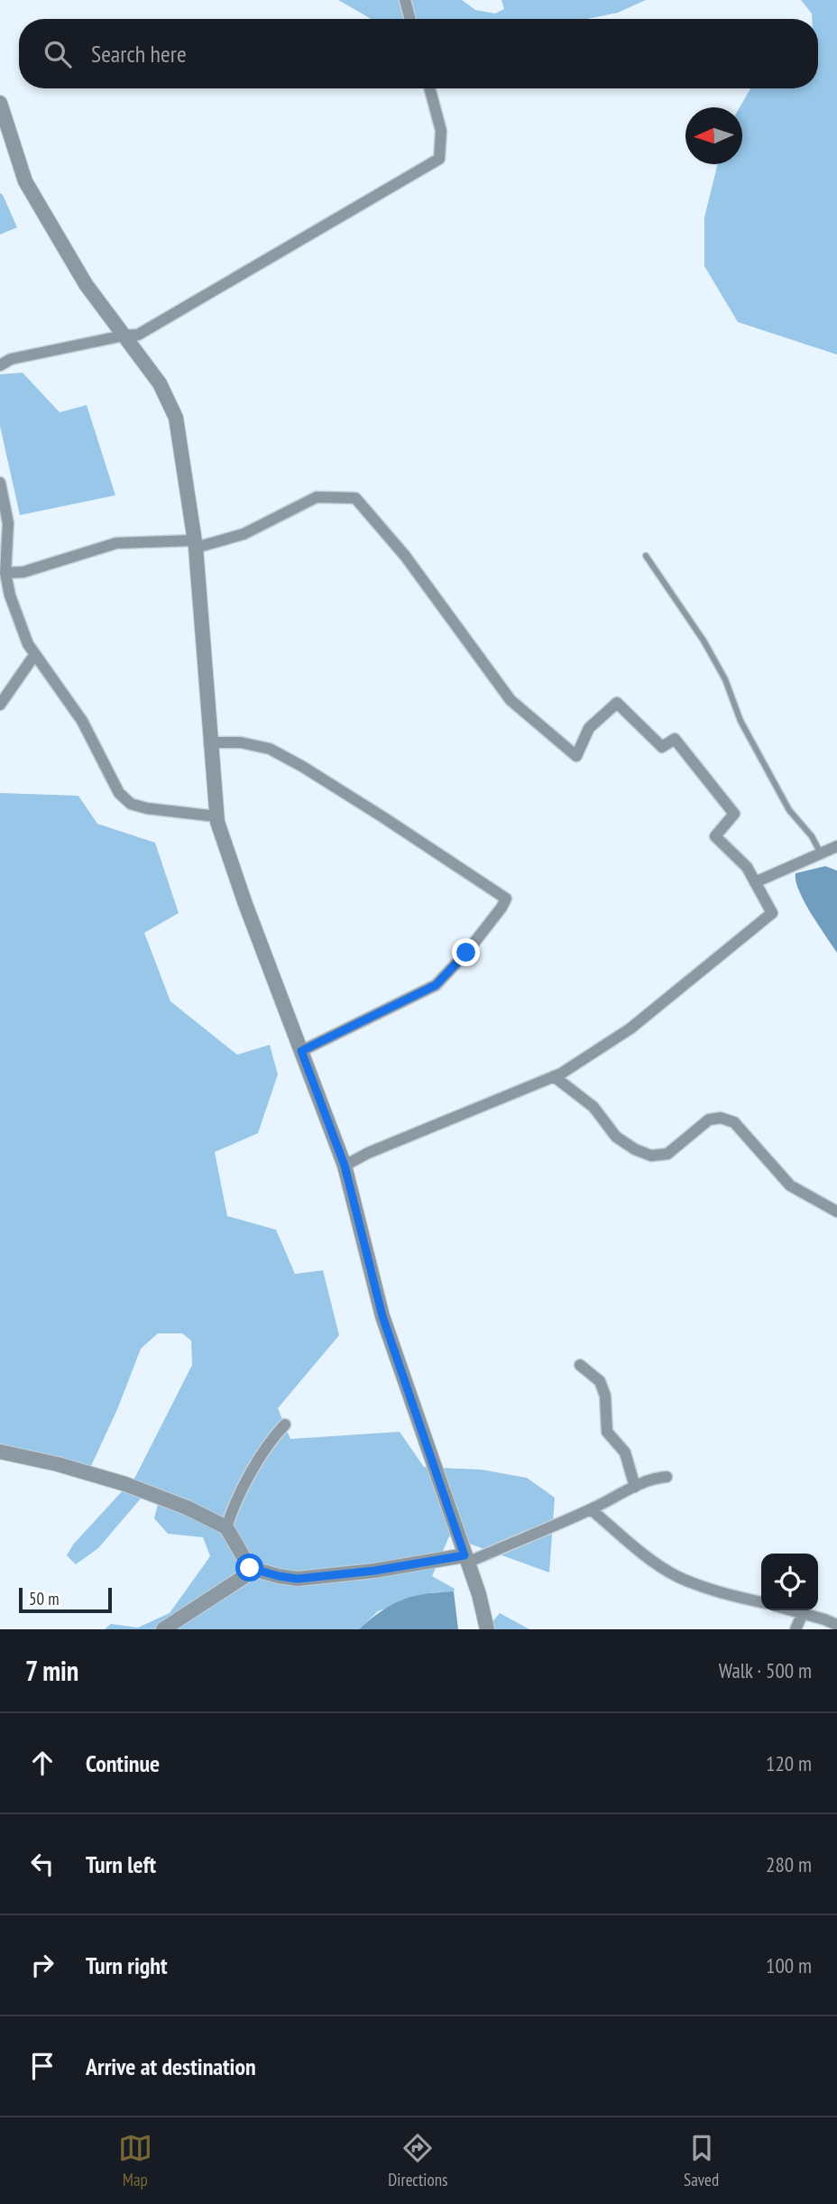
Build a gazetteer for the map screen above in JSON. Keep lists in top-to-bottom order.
{
  "scale_bar": "50 m",
  "north": "left",
  "page": {
    "search": "Search here",
    "scale": "50 m",
    "heading": ["7 min", "Walk · 500 m"],
    "list": [
      ["Continue", "120 m"],
      ["Turn left", "280 m"],
      ["Turn right", "100 m"],
      "Arrive at destination"
    ],
    "nav": ["Map", "Directions", "Saved"]
  }
}
